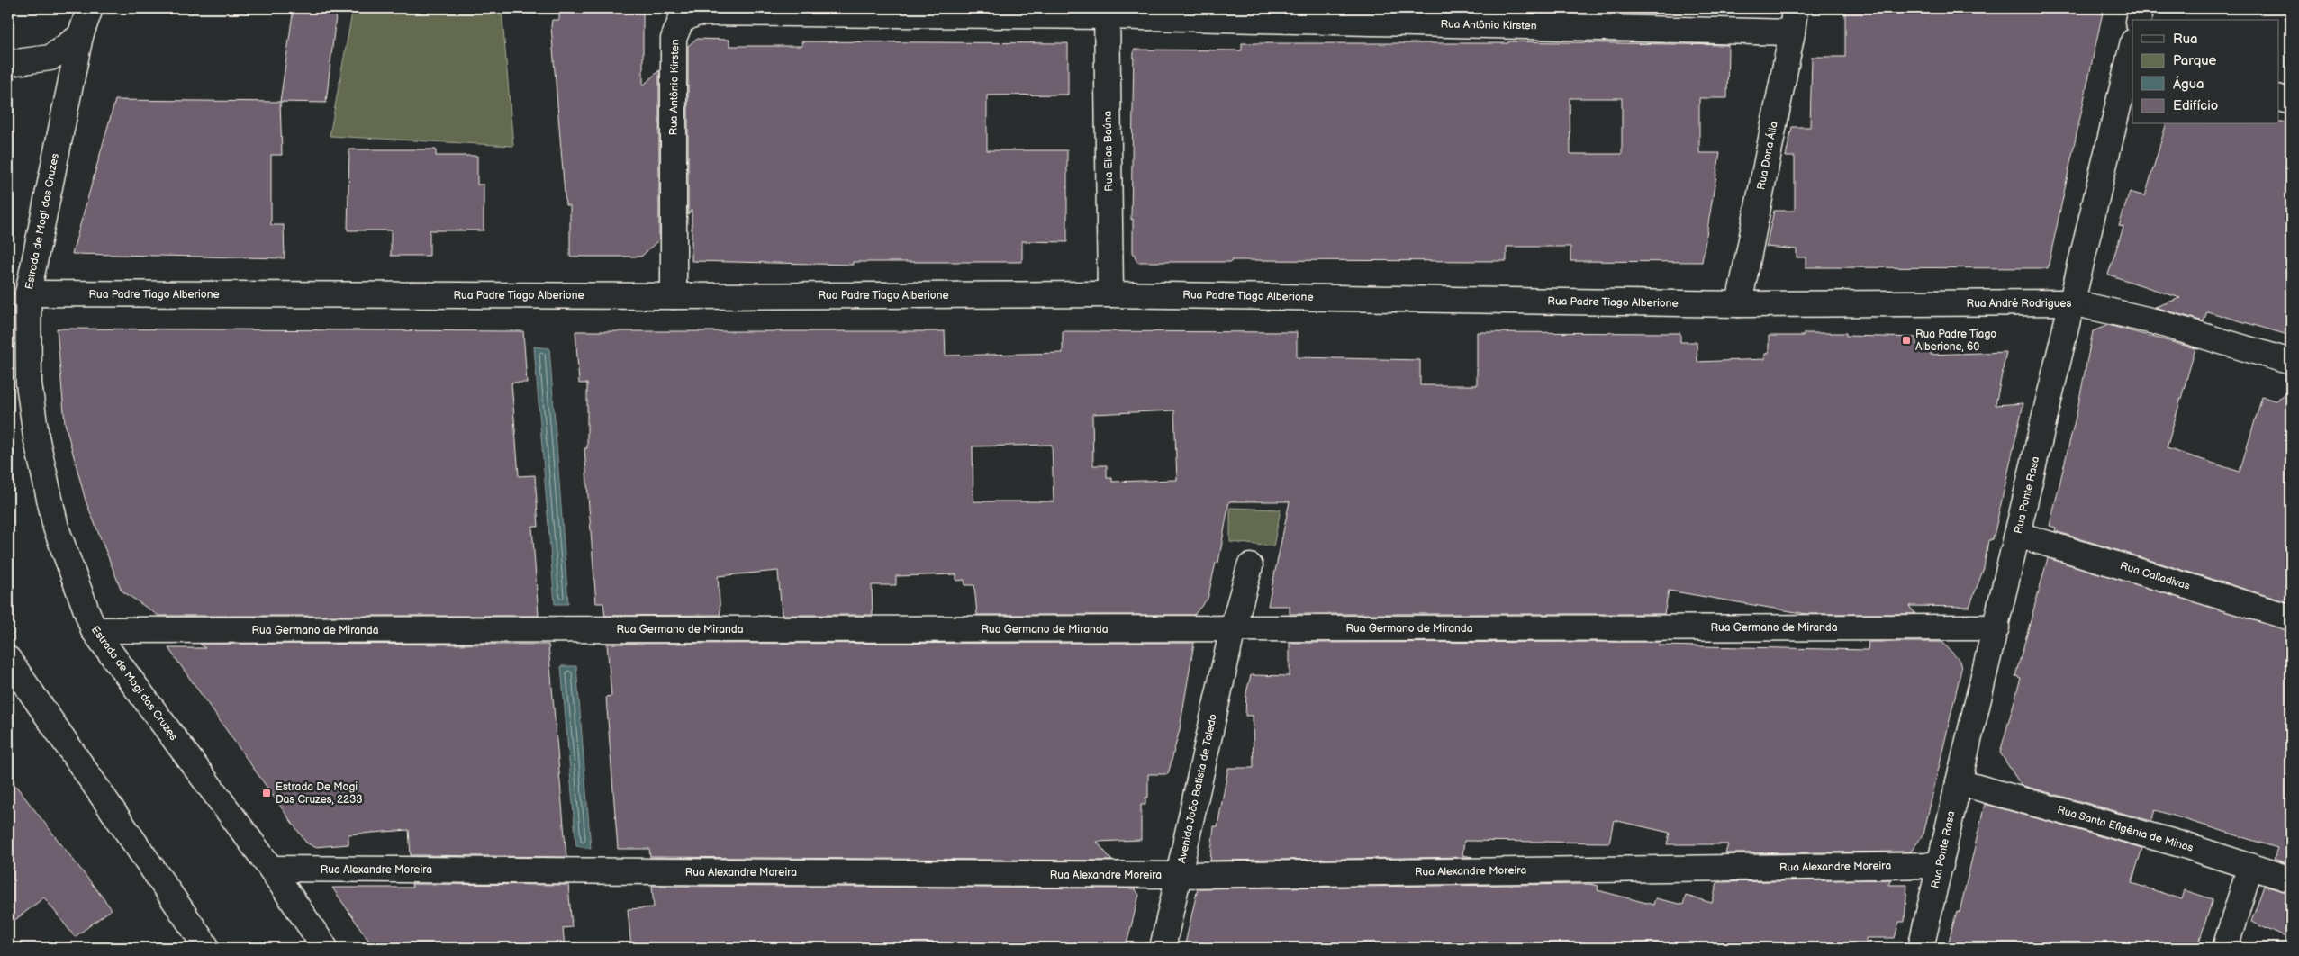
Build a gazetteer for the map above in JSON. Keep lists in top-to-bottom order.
{
  "streets": {
    "street": [
      "Rua Antônio Kirsten",
      "Rua Elias Baúna",
      "Rua Dona Ália",
      "Estrada de Mogi das Cruzes",
      "Rua Padre Tiago Alberione",
      "Rua André Rodrigues",
      "Rua Ponte Rasa",
      "Rua Calladivas",
      "Rua Germano de Miranda",
      "Avenida João Batista de Toledo",
      "Rua Santa Efigênia de Minas",
      "Rua Alexandre Moreira"
    ]
  },
  "crossings": [
    ["Rua Antônio Kirsten", "Rua Elias Baúna"],
    ["Rua Antônio Kirsten", "Rua Dona Ália"],
    ["Rua Antônio Kirsten", "Rua Padre Tiago Alberione"],
    ["Rua Elias Baúna", "Rua Padre Tiago Alberione"],
    ["Rua Dona Ália", "Rua Padre Tiago Alberione"],
    ["Rua Dona Ália", "Rua André Rodrigues"],
    ["Estrada de Mogi das Cruzes", "Rua Padre Tiago Alberione"],
    ["Estrada de Mogi das Cruzes", "Rua Germano de Miranda"],
    ["Estrada de Mogi das Cruzes", "Rua Alexandre Moreira"],
    ["Rua Padre Tiago Alberione", "Rua André Rodrigues"],
    ["Rua André Rodrigues", "Rua Ponte Rasa"],
    ["Rua Ponte Rasa", "Rua Calladivas"],
    ["Rua Ponte Rasa", "Rua Germano de Miranda"],
    ["Rua Ponte Rasa", "Rua Santa Efigênia de Minas"],
    ["Rua Ponte Rasa", "Rua Alexandre Moreira"],
    ["Rua Germano de Miranda", "Avenida João Batista de Toledo"],
    ["Avenida João Batista de Toledo", "Rua Alexandre Moreira"]
  ],
  "places": {
    "transit": ["Rua Padre Tiago Alberione, 60", "Estrada De Mogi Das Cruzes, 2233"]
  },
  "legend": [
    "Rua",
    "Parque",
    "Água",
    "Edifício"
  ]
}
